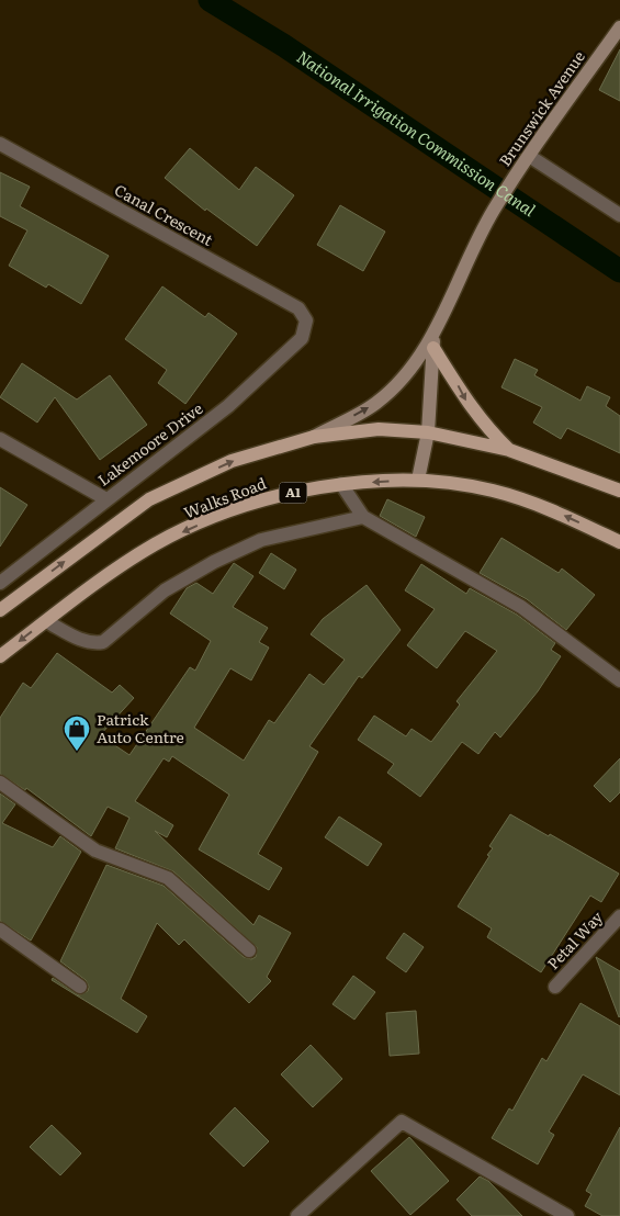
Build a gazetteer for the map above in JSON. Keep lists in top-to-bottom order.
{
  "streets": {
    "main road": ["Brunswick Avenue", "A1", "Walks Road"],
    "street": ["Canal Crescent", "Lakemoore Drive", "Petal Way"]
  },
  "crossings": [
    ["Brunswick Avenue", "Walks Road"],
    ["Canal Crescent", "Lakemoore Drive"]
  ],
  "water": ["National Irrigation Commission Canal"],
  "places": {
    "shop": ["Patrick Auto Centre"]
  }
}
